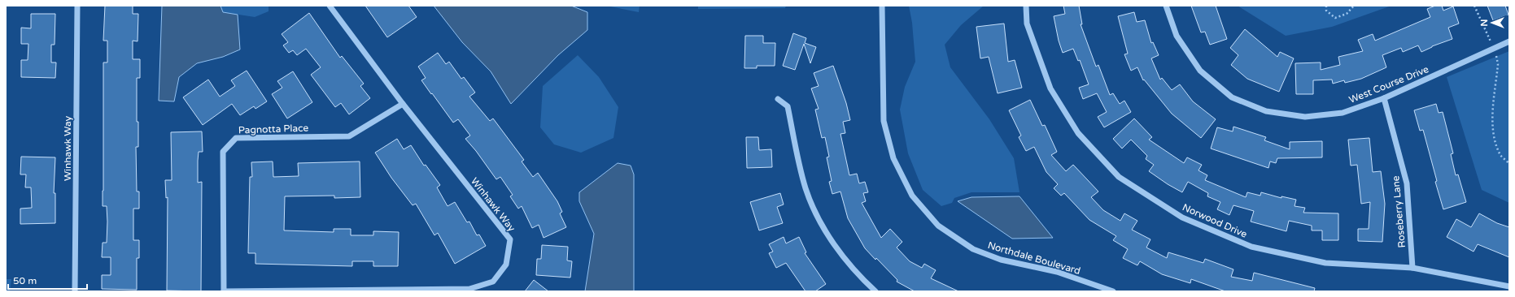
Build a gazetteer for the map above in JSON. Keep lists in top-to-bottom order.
{
  "streets": {
    "street": [
      "West Course Drive",
      "Pagnotta Place",
      "Winhawk Way",
      "Roseberry Lane",
      "Norwood Drive",
      "Northdale Boulevard"
    ]
  },
  "crossings": [
    ["West Course Drive", "Roseberry Lane"],
    ["Pagnotta Place", "Winhawk Way"],
    ["Roseberry Lane", "Norwood Drive"]
  ],
  "scale_bar": "50 m",
  "north": "left"
}
